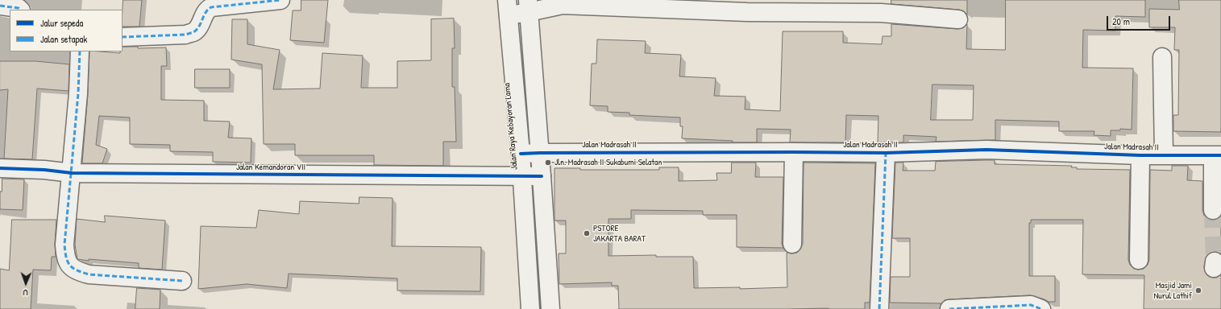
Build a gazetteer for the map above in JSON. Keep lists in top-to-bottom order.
{
  "streets": {
    "street": ["Jalan Raya Kebayoran Lama", "Jalan Madrasah II", "Jalan Kemandoran VII"]
  },
  "crossings": [
    ["Jalan Raya Kebayoran Lama", "Jalan Madrasah II"],
    ["Jalan Raya Kebayoran Lama", "Jalan Kemandoran VII"]
  ],
  "places": ["Jln. Madrasah II Sukabumi Selatan", "PSTORE JAKARTA BARAT", "Masjid Jami Nurul Lathif"],
  "legend": ["Jalur sepeda", "Jalan setapak"],
  "scale_bar": "20 m",
  "north": "bottom"
}
